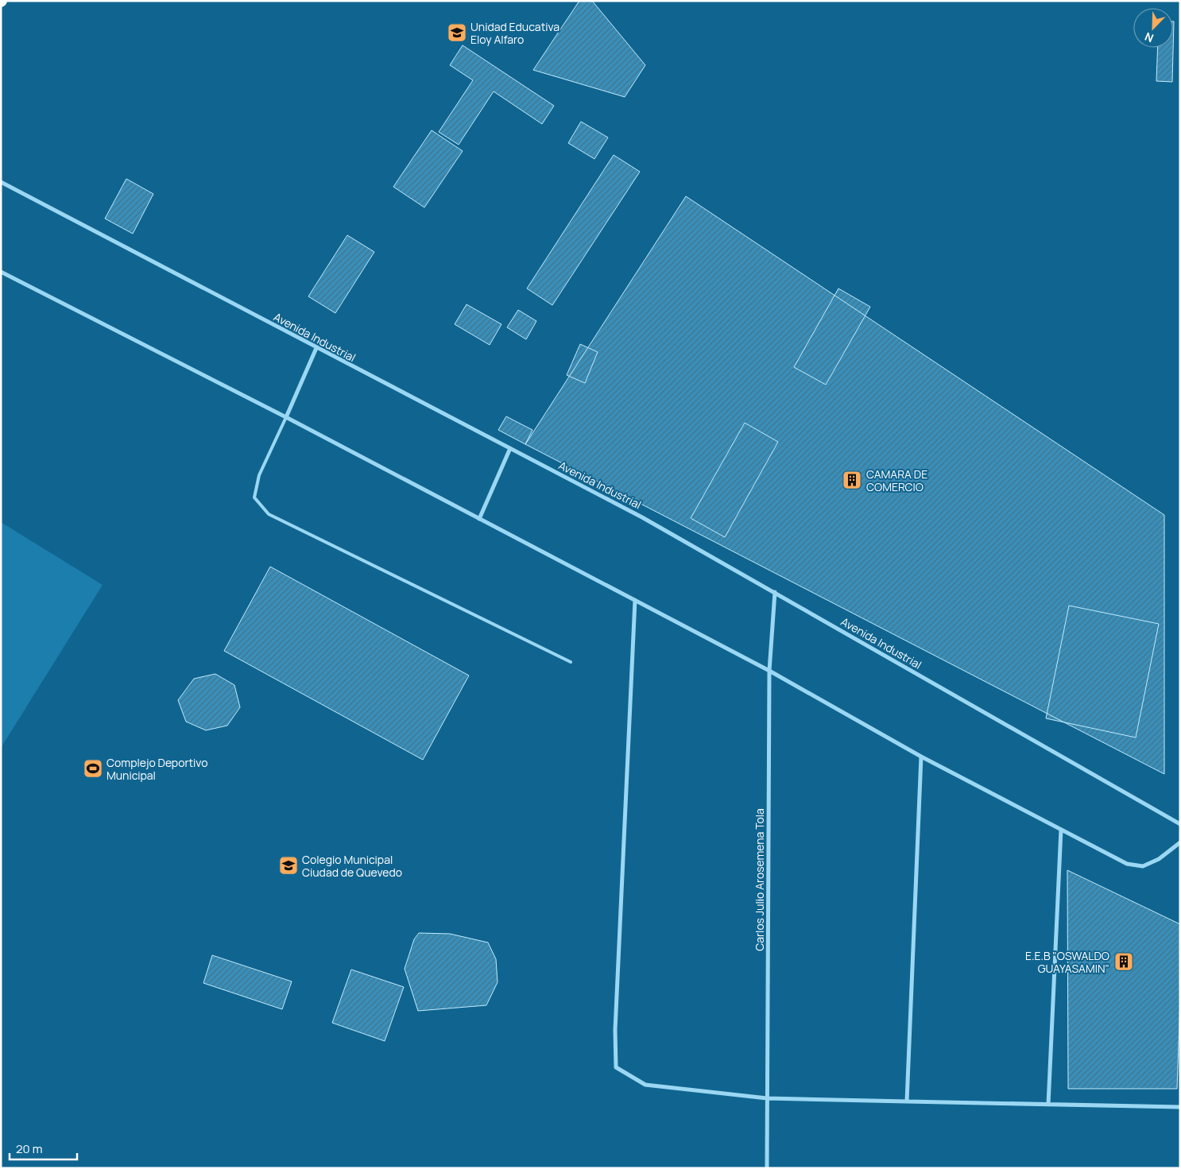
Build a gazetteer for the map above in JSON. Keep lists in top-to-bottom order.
{
  "streets": {
    "street": ["Avenida Industrial", "Carlos Julio Arosemena Tola"]
  },
  "crossings": [
    ["Avenida Industrial", "Carlos Julio Arosemena Tola"]
  ],
  "places": {
    "school or university": ["Unidad Educativa Eloy Alfaro", "Colegio Municipal Ciudad de Quevedo"],
    "building": ["CAMARA DE COMERCIO", "E.E.B \"OSWALDO GUAYASAMIN\""],
    "sports": ["Complejo Deportivo Municipal"]
  },
  "scale_bar": "20 m",
  "north": "bottom left"
}
